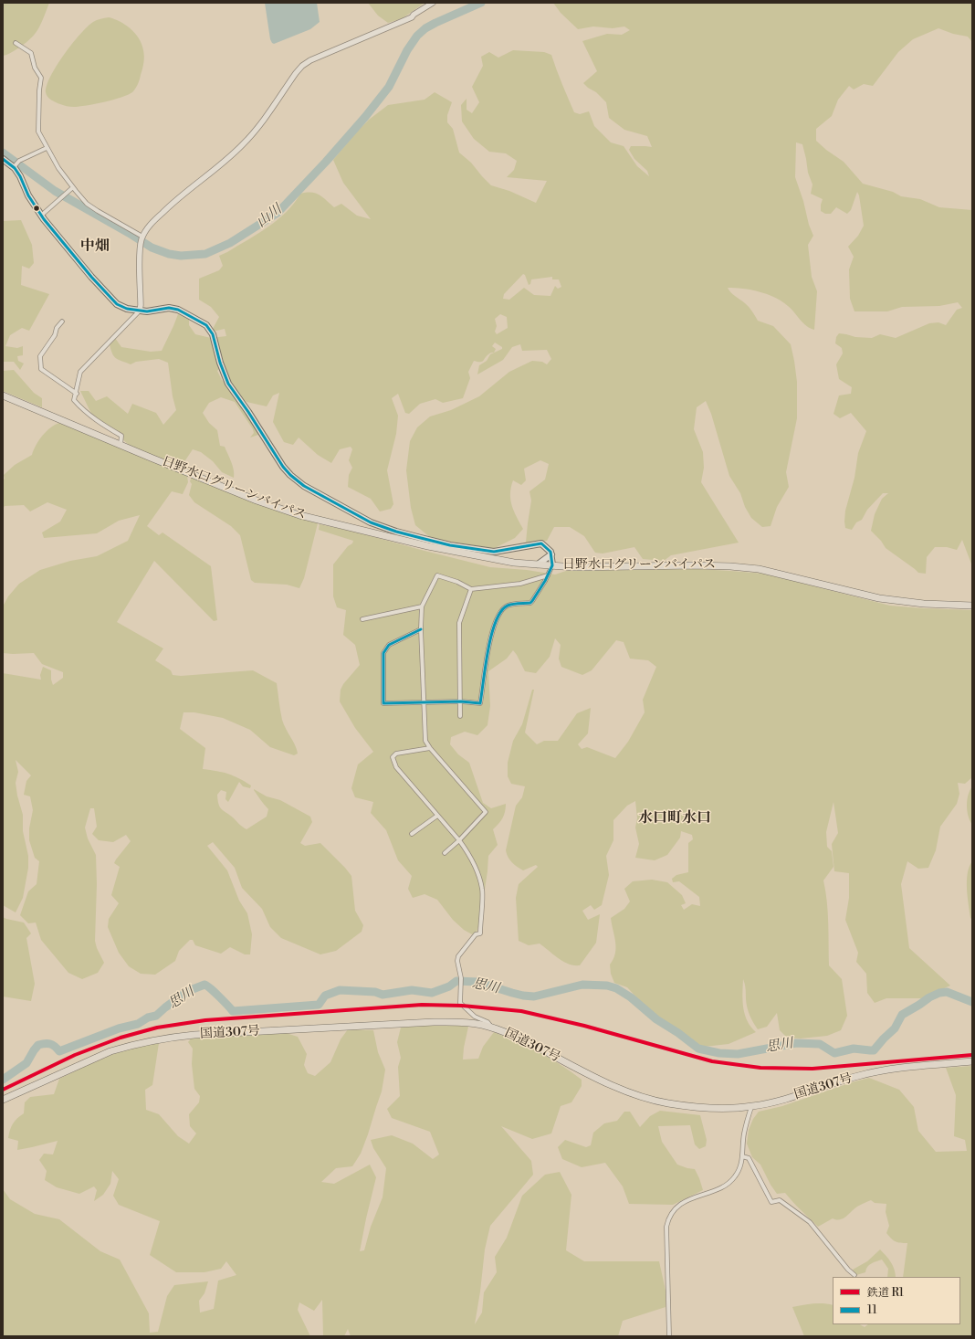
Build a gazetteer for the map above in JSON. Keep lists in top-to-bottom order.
{
  "streets": {
    "highway": ["日野水口グリーンバイパス", "国道307号"]
  },
  "districts": ["中畑", "水口町水口"],
  "water": ["山川", "思川"],
  "lines": ["transit line 11", "rail line R1"],
  "legend": ["鉄道 R1", "11"]
}
